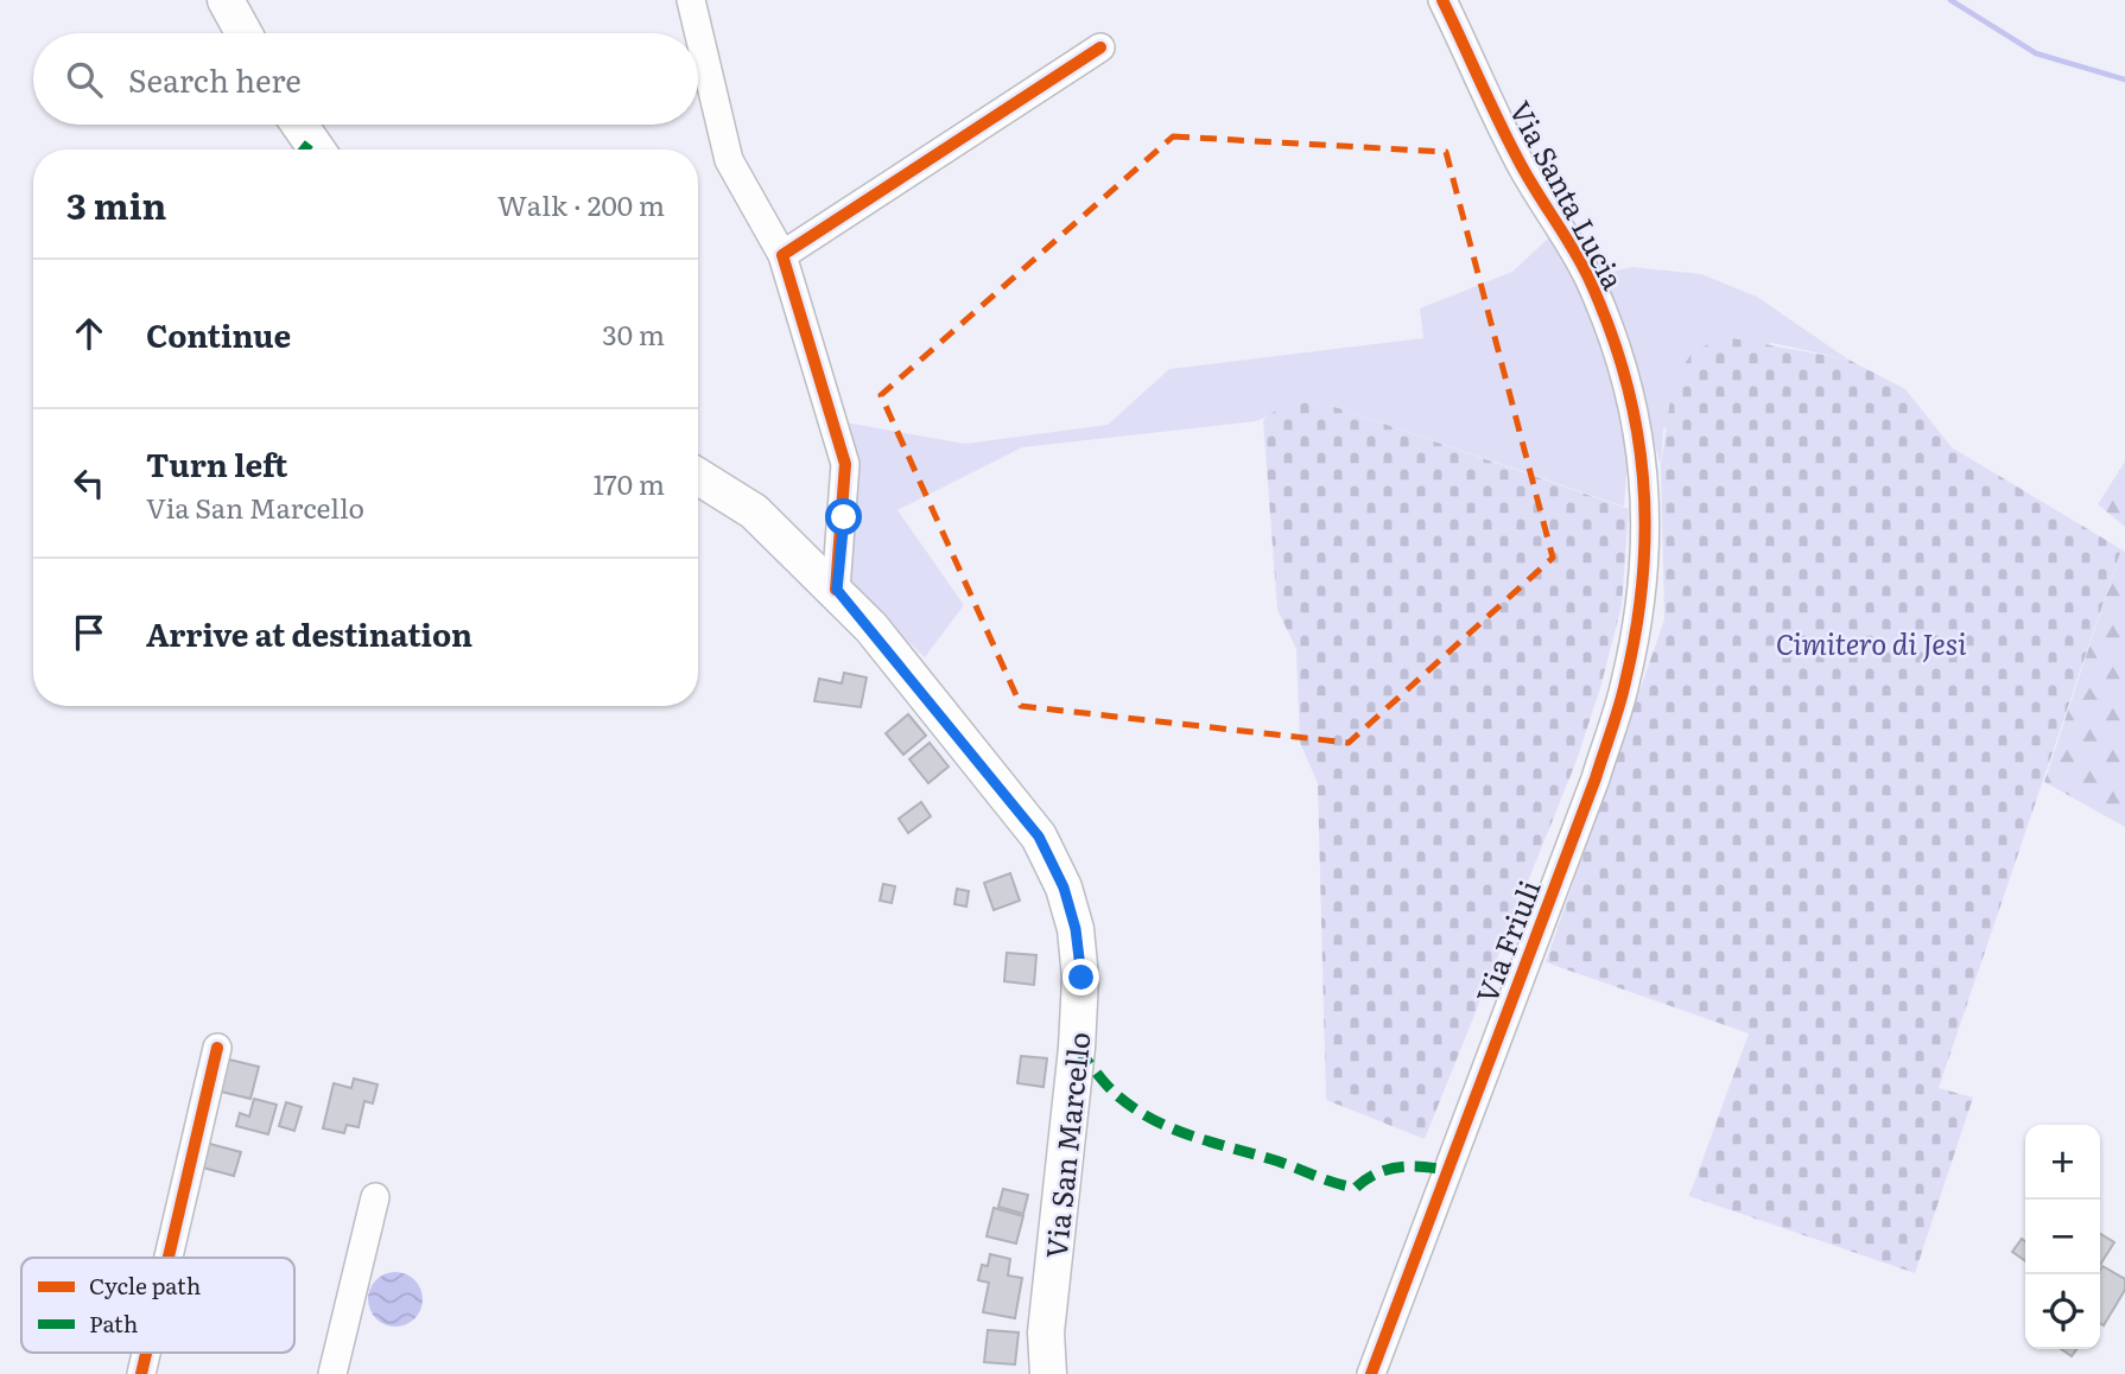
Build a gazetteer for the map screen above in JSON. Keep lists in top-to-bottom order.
{
  "streets": {
    "main road": ["Via San Marcello"],
    "street": ["Via Santa Lucia", "Via Friuli"]
  },
  "crossings": [
    ["Via Santa Lucia", "Via Friuli"]
  ],
  "parks": ["Cimitero di Jesi"],
  "legend": ["Cycle path", "Path"],
  "page": {
    "search": "Search here",
    "heading": ["3 min", "Walk · 200 m"],
    "list": [
      ["Continue", "30 m"],
      ["Turn left", "Via San Marcello", "170 m"],
      "Arrive at destination"
    ],
    "map_buttons": ["+", "−"]
  }
}
